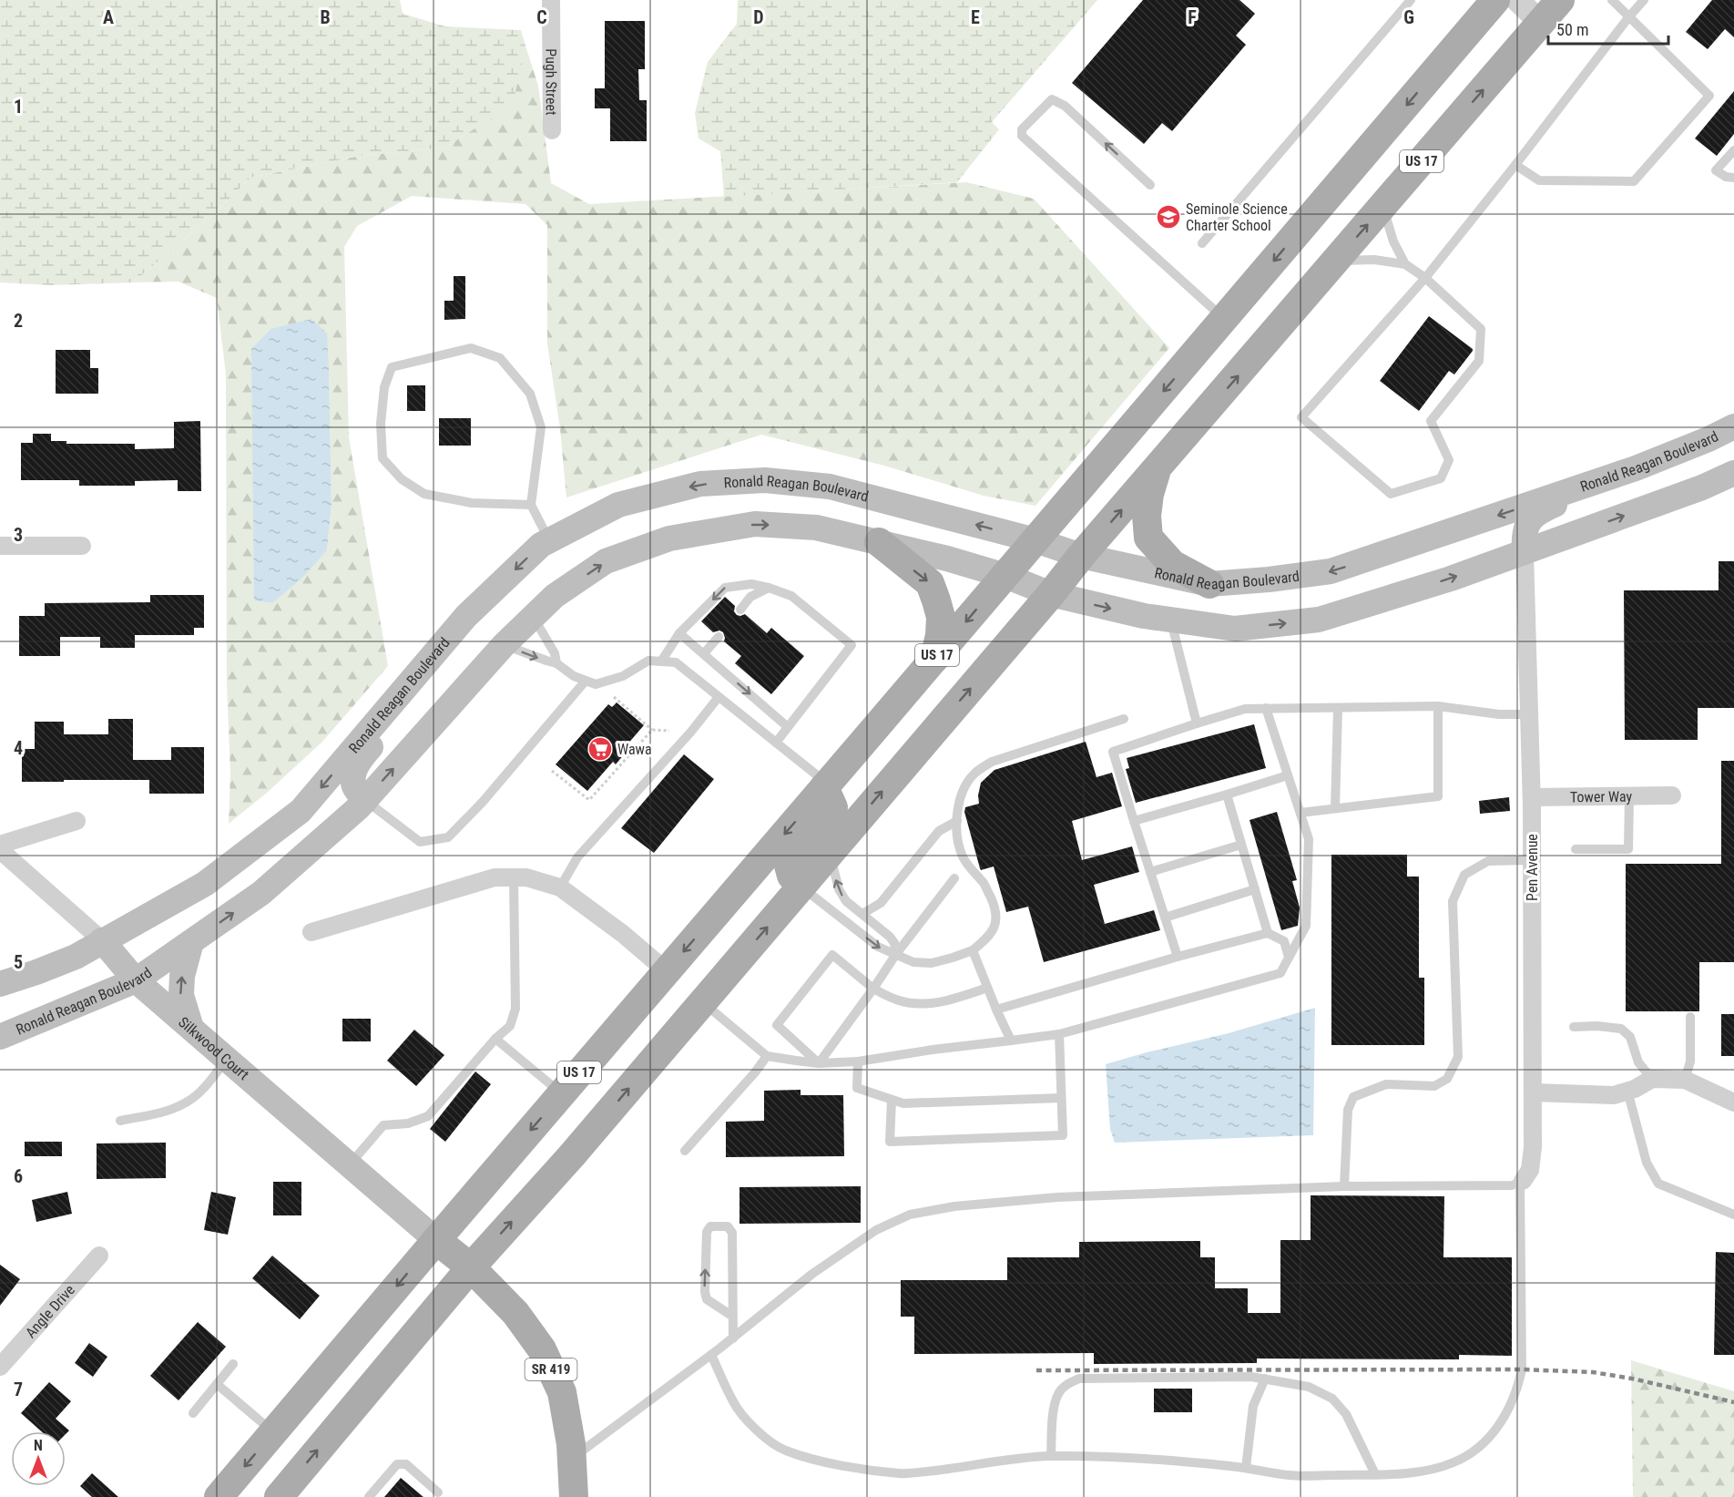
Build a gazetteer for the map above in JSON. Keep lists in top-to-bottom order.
{
  "streets": {
    "main road": [
      "US 17",
      "Ronald Reagan Boulevard",
      "Silkwood Court",
      "SR 419"
    ],
    "street": [
      "Pugh Street",
      "Tower Way",
      "Pen Avenue",
      "Angle Drive"
    ]
  },
  "crossings": [
    ["US 17", "Ronald Reagan Boulevard"],
    ["US 17", "Silkwood Court"],
    ["US 17", "SR 419"],
    ["Ronald Reagan Boulevard", "Pen Avenue"],
    ["Ronald Reagan Boulevard", "Silkwood Court"],
    ["Tower Way", "Pen Avenue"],
    ["Silkwood Court", "SR 419"]
  ],
  "places": {
    "school or university": ["Seminole Science Charter School"],
    "supermarket": ["Wawa"]
  },
  "scale_bar": "50 m",
  "north": "top",
  "grid": {
    "columns": [
      "A",
      "B",
      "C",
      "D",
      "E",
      "F",
      "G"
    ],
    "rows": [
      "1",
      "2",
      "3",
      "4",
      "5",
      "6",
      "7"
    ]
  }
}
